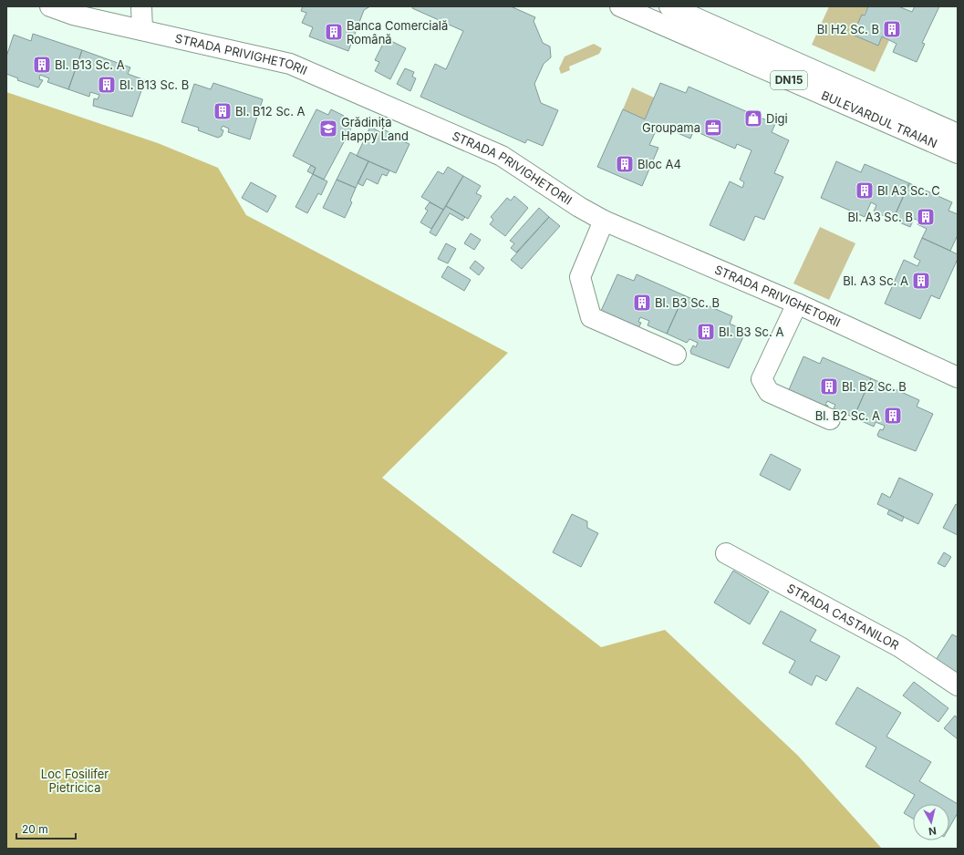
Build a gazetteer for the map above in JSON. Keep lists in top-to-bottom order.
{
  "streets": {
    "street": [
      "STRADA PRIVIGHETORII",
      "DN15",
      "BULEVARDUL TRAIAN",
      "STRADA CASTANILOR"
    ]
  },
  "parks": ["Loc Fosilifer Pietricica"],
  "places": {
    "building": [
      "Bl H2 Sc. B",
      "Banca Comercială Română",
      "Bl. B13 Sc. A",
      "Bl. B13 Sc. B",
      "Bl. B12 Sc. A",
      "Bloc A4",
      "Bl A3 Sc. C",
      "Bl. A3 Sc. B",
      "Bl. A3 Sc. A",
      "Bl. B3 Sc. B",
      "Bl. B3 Sc. A",
      "Bl. B2 Sc. B",
      "Bl. B2 Sc. A"
    ],
    "shop": ["Digi"],
    "office": ["Groupama"],
    "school or university": ["Grădinița Happy Land"]
  },
  "scale_bar": "20 m",
  "north": "bottom"
}
